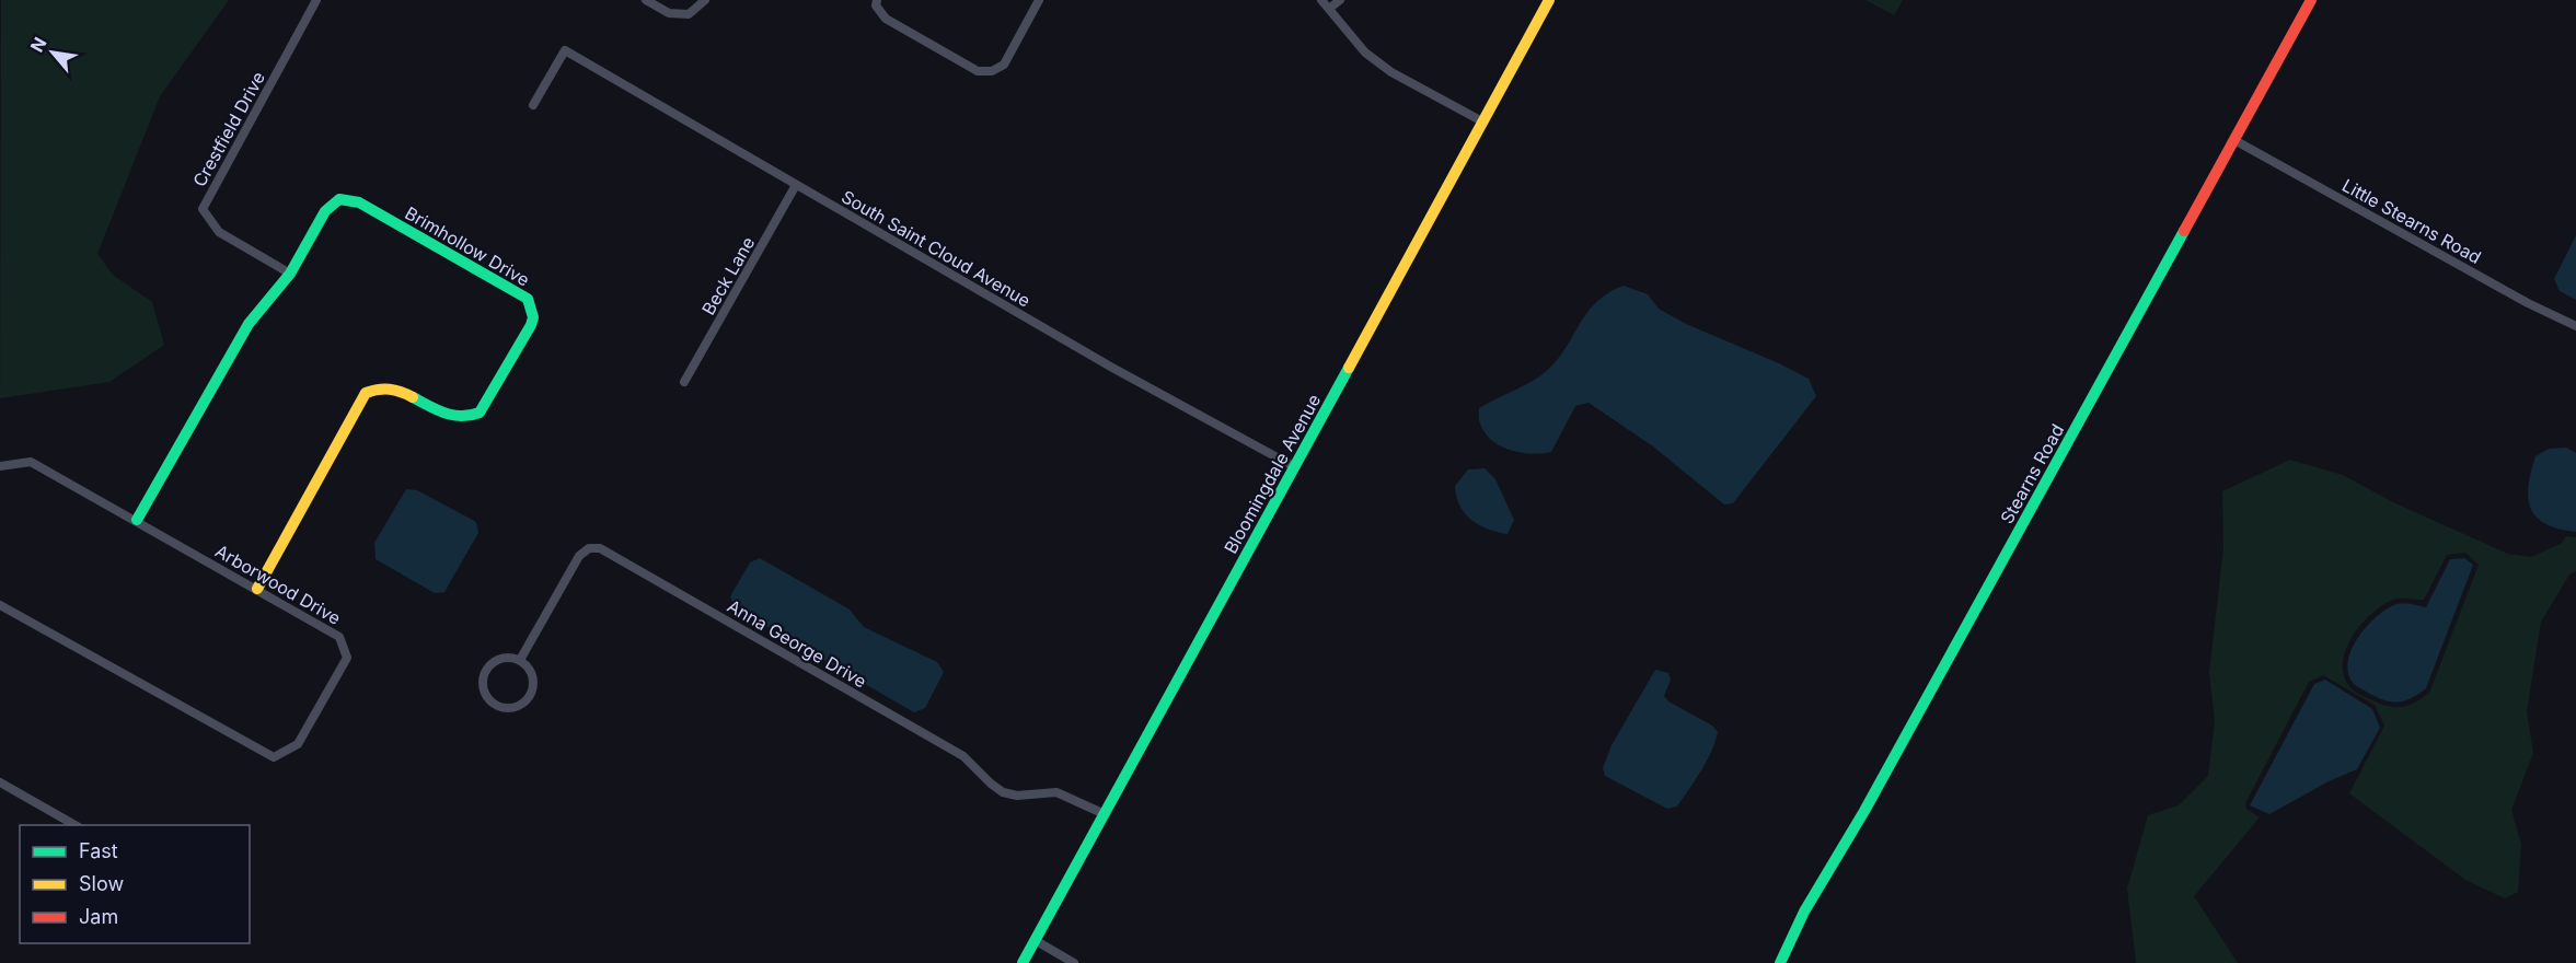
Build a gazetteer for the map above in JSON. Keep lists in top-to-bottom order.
{
  "streets": {
    "street": [
      "Crestfield Drive",
      "Little Stearns Road",
      "Brimhollow Drive",
      "South Saint Cloud Avenue",
      "Beck Lane",
      "Bloomingdale Avenue",
      "Stearns Road",
      "Arborwood Drive",
      "Anna George Drive"
    ]
  },
  "crossings": [
    ["Crestfield Drive", "Brimhollow Drive"],
    ["Little Stearns Road", "Stearns Road"],
    ["Brimhollow Drive", "Arborwood Drive"],
    ["South Saint Cloud Avenue", "Beck Lane"],
    ["South Saint Cloud Avenue", "Bloomingdale Avenue"],
    ["Bloomingdale Avenue", "Anna George Drive"]
  ],
  "legend": ["Fast", "Slow", "Jam"],
  "north": "top left"
}
